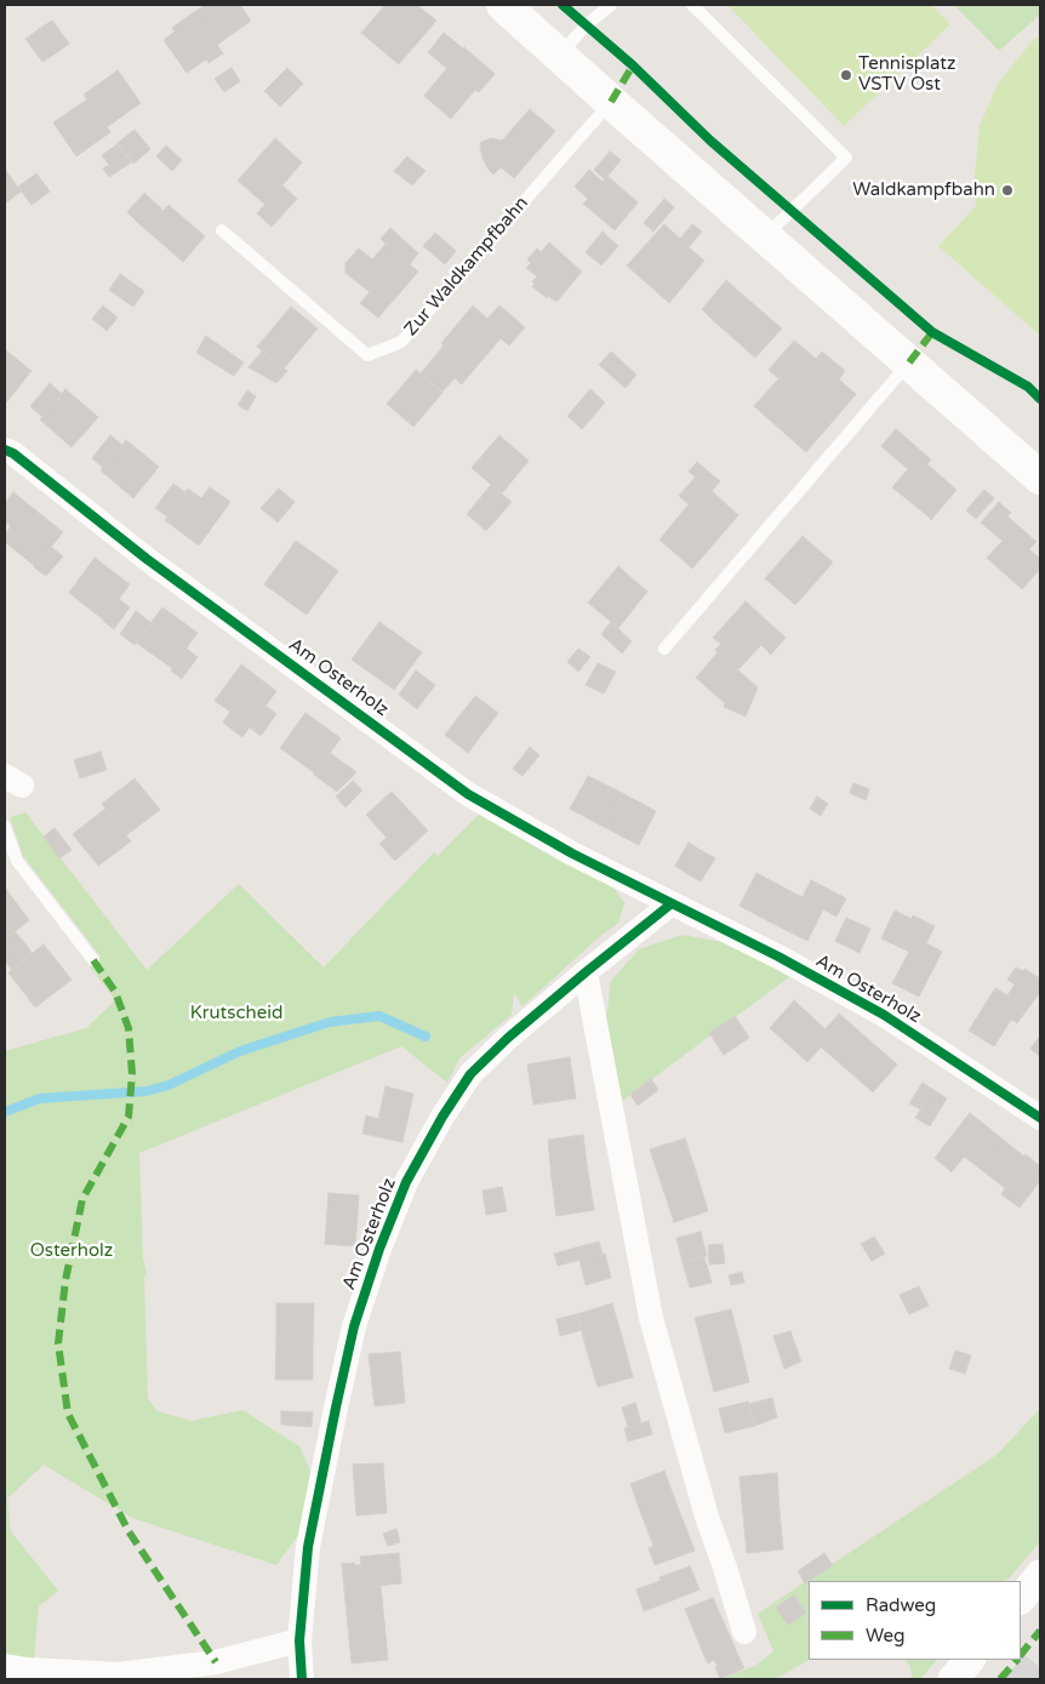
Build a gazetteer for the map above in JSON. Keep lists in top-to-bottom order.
{
  "streets": {
    "street": ["Am Osterholz"],
    "lane": ["Zur Waldkampfbahn"]
  },
  "parks": ["Krutscheid", "Osterholz"],
  "places": ["Tennisplatz VSTV Ost", "Waldkampfbahn"],
  "legend": ["Radweg", "Weg"]
}
